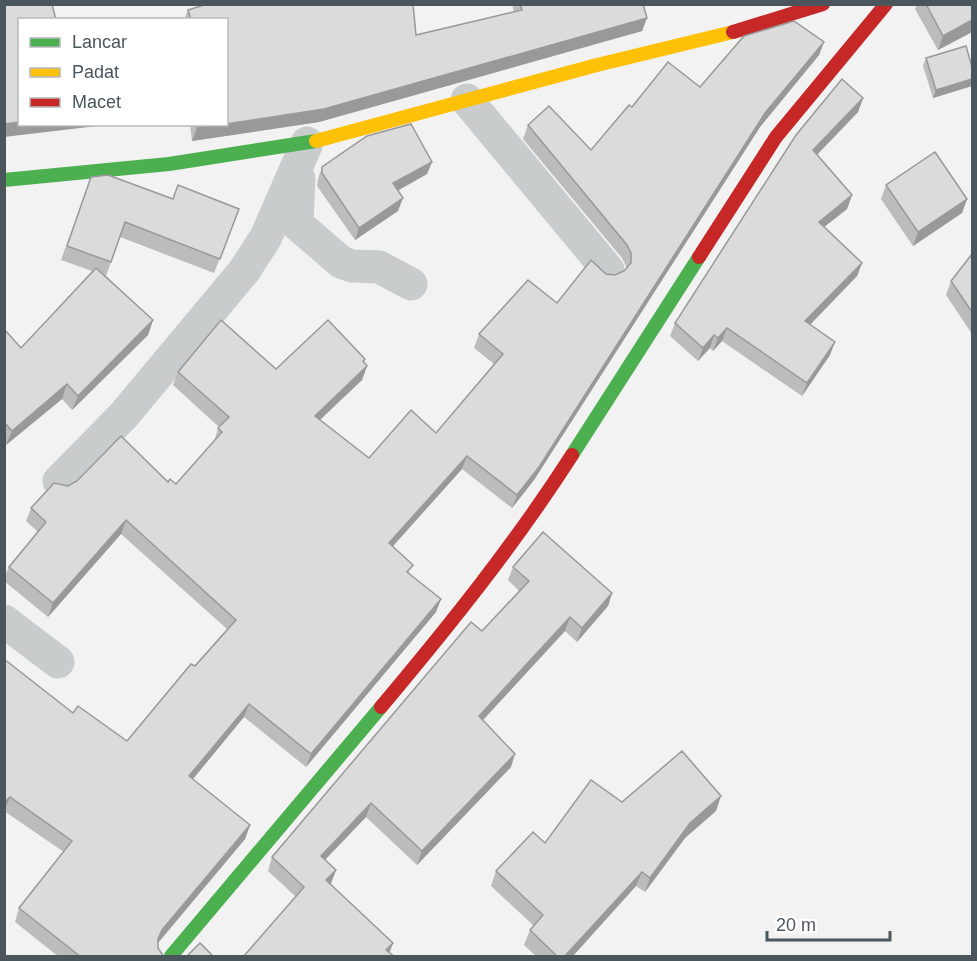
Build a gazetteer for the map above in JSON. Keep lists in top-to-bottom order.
{
  "legend": ["Lancar", "Padat", "Macet"],
  "scale_bar": "20 m"
}
